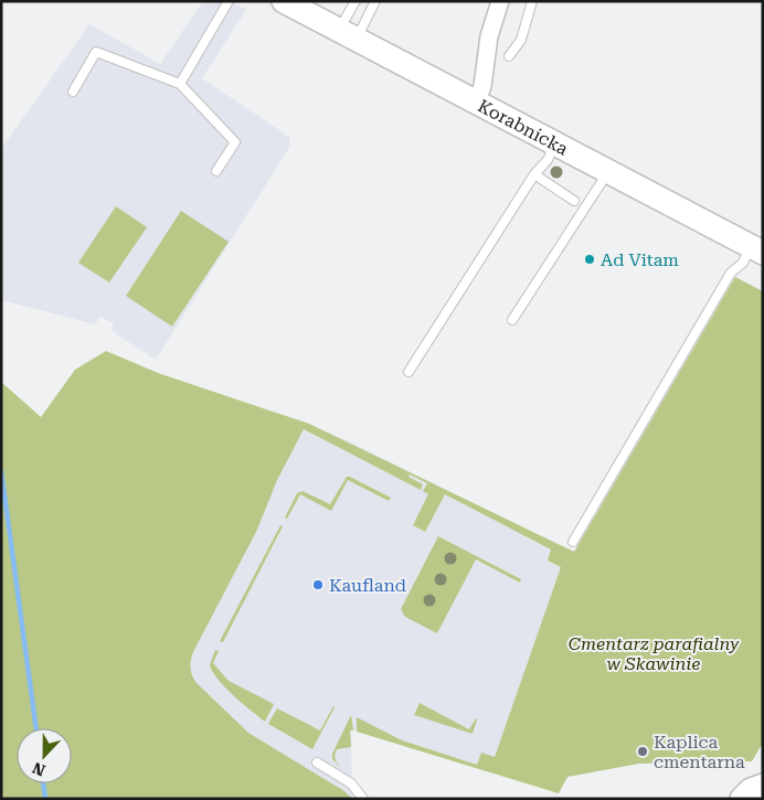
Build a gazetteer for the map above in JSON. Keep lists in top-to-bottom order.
{
  "streets": {
    "street": ["Korabnicka"]
  },
  "parks": ["Cmentarz parafialny w Skawinie"],
  "places": ["Ad Vitam", "Kaufland", "Kaplica cmentarna"],
  "north": "bottom"
}
